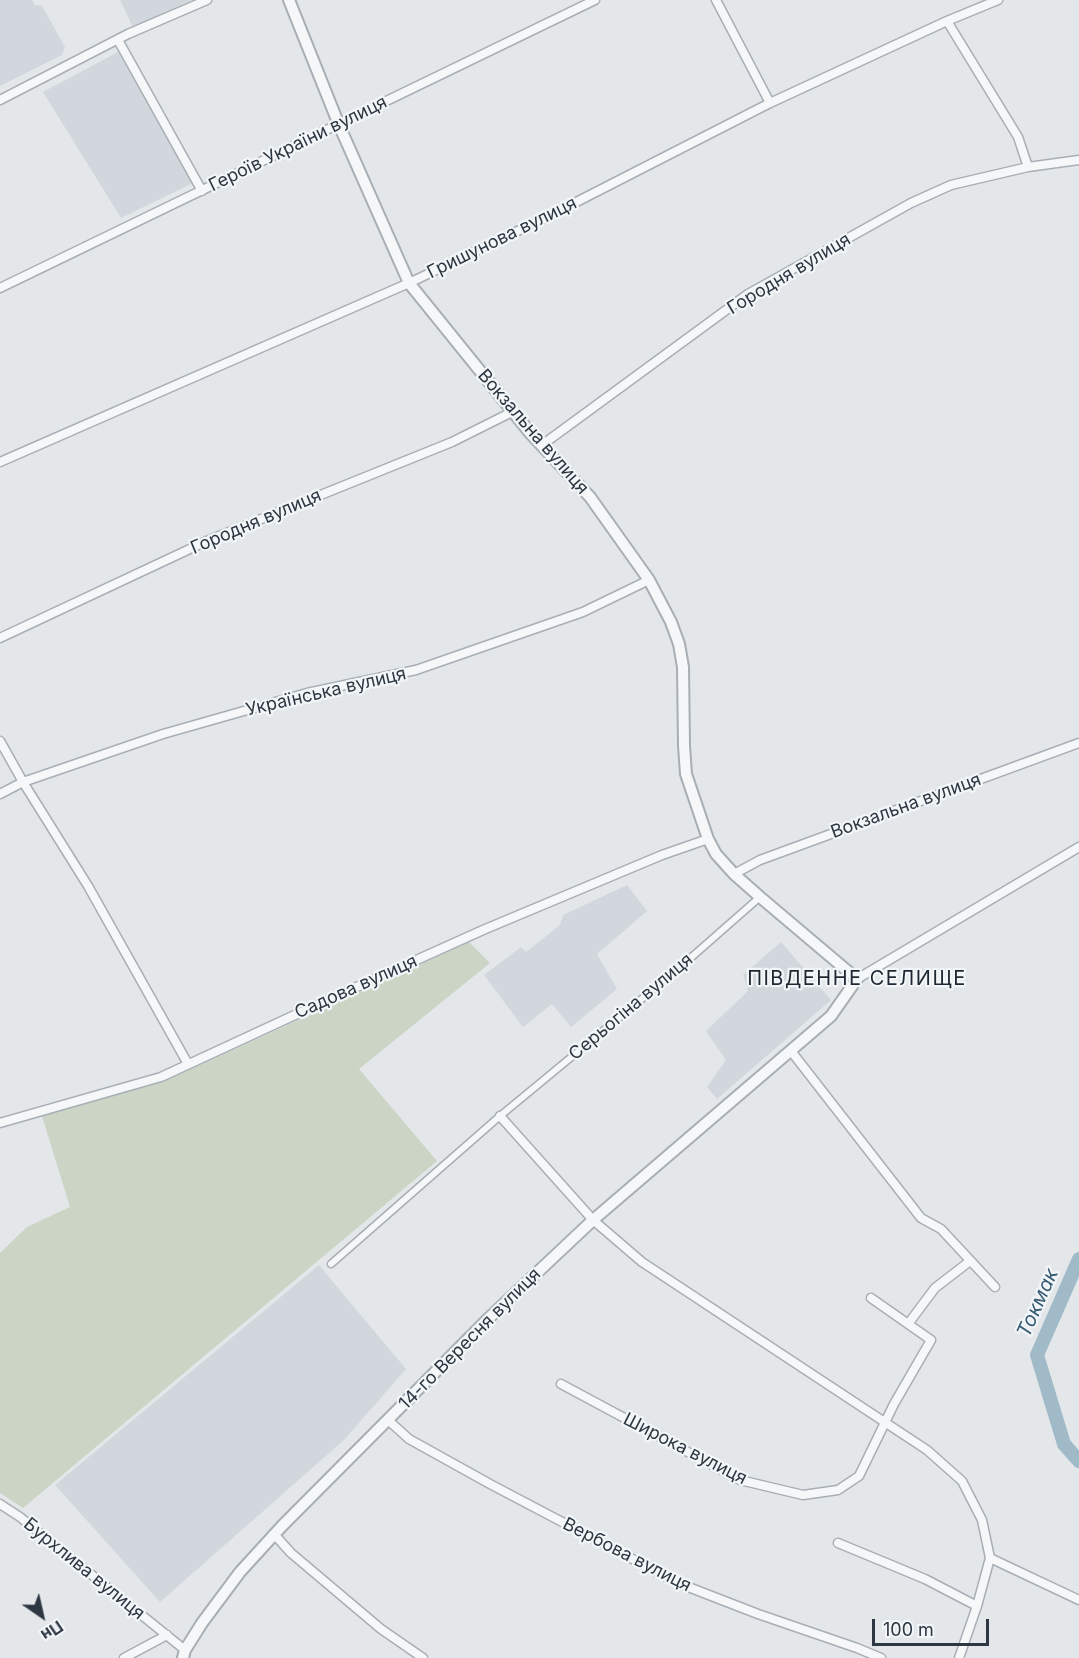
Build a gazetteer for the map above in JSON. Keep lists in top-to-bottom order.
{
  "streets": {
    "street": [
      "Героїв України вулиця",
      "Гришунова вулиця",
      "Городня вулиця",
      "Вокзальна вулиця",
      "Українська вулиця",
      "Садова вулиця",
      "Серьогіна вулиця",
      "14-го Вересня вулиця",
      "Широка вулиця",
      "Вербова вулиця",
      "Бурхлива вулиця"
    ]
  },
  "crossings": [
    ["Героїв України вулиця", "Вокзальна вулиця"],
    ["Гришунова вулиця", "Вокзальна вулиця"],
    ["Городня вулиця", "Вокзальна вулиця"],
    ["Вокзальна вулиця", "Українська вулиця"],
    ["Вокзальна вулиця", "Садова вулиця"],
    ["Вокзальна вулиця", "Серьогіна вулиця"],
    ["Вокзальна вулиця", "14-го Вересня вулиця"],
    ["14-го Вересня вулиця", "Вербова вулиця"],
    ["14-го Вересня вулиця", "Бурхлива вулиця"]
  ],
  "districts": ["ПІВДЕННЕ СЕЛИЩЕ"],
  "water": ["Токмак"],
  "scale_bar": "100 m",
  "north": "bottom right"
}
